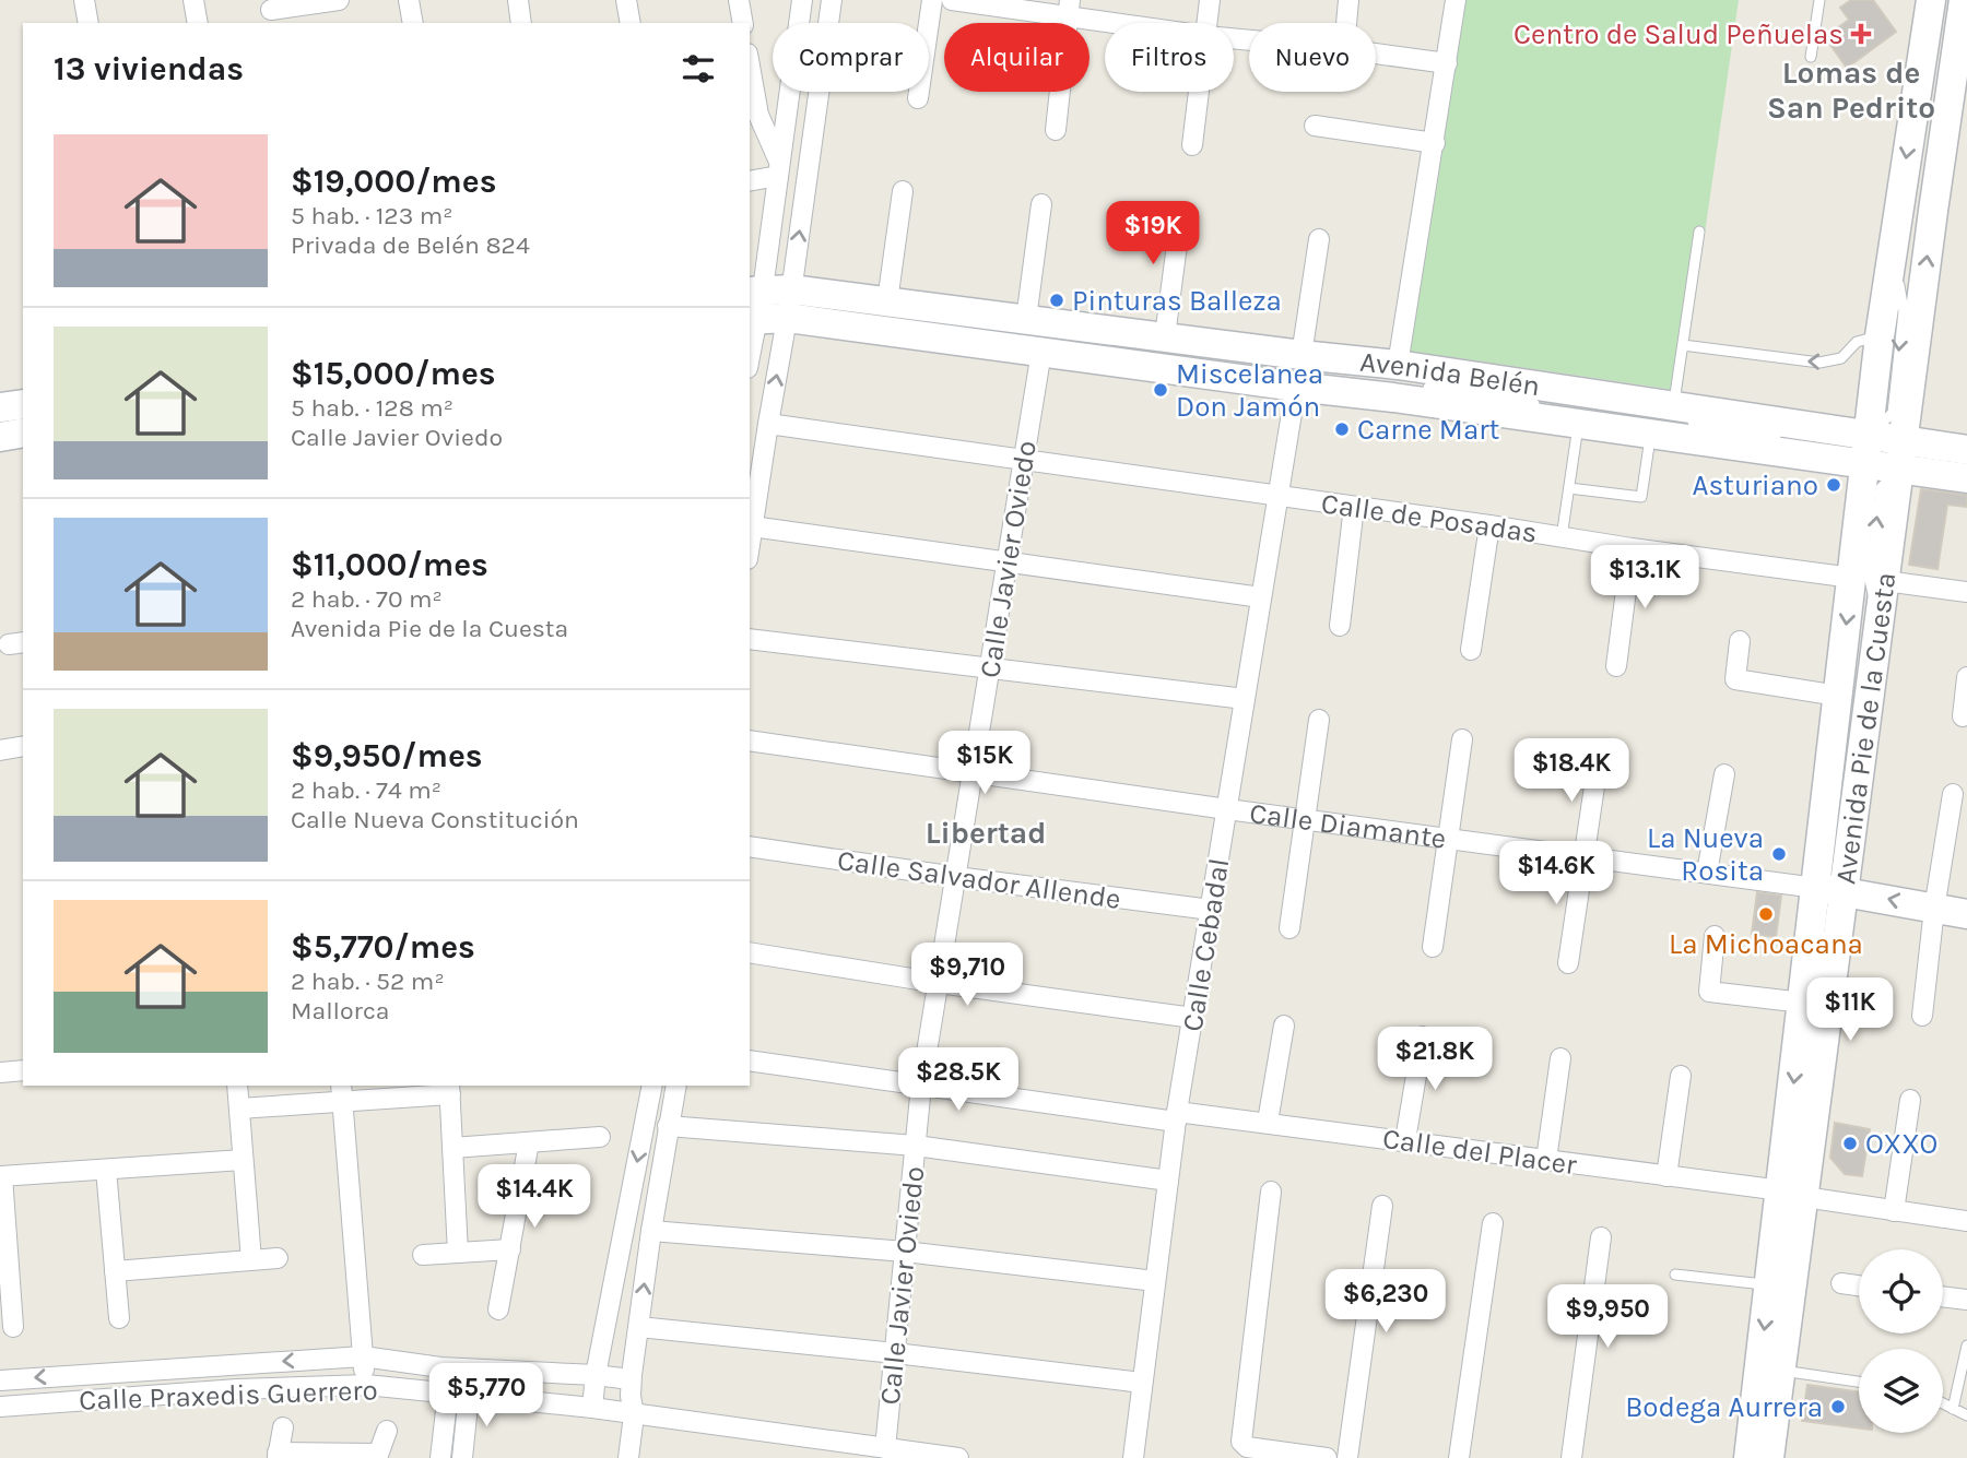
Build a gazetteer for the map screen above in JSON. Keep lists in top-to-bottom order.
{
  "streets": {
    "main road": ["Avenida Belén", "Avenida Pie de la Cuesta", "Calle Diamante"],
    "street": [
      "Calle de Posadas",
      "Calle Javier Oviedo",
      "Calle Salvador Allende",
      "Calle Cebadal",
      "Calle del Placer",
      "Calle Praxedis Guerrero"
    ]
  },
  "crossings": [
    ["Avenida Belén", "Calle Javier Oviedo"],
    ["Avenida Belén", "Avenida Pie de la Cuesta"],
    ["Avenida Belén", "Calle Cebadal"],
    ["Calle de Posadas", "Calle Javier Oviedo"],
    ["Calle de Posadas", "Avenida Pie de la Cuesta"],
    ["Calle de Posadas", "Calle Cebadal"],
    ["Calle Javier Oviedo", "Calle Diamante"],
    ["Calle Javier Oviedo", "Calle Salvador Allende"],
    ["Calle Javier Oviedo", "Calle del Placer"],
    ["Calle Javier Oviedo", "Calle Praxedis Guerrero"],
    ["Avenida Pie de la Cuesta", "Calle Diamante"],
    ["Avenida Pie de la Cuesta", "Calle del Placer"],
    ["Calle Diamante", "Calle Cebadal"],
    ["Calle Salvador Allende", "Calle Cebadal"],
    ["Calle Cebadal", "Calle del Placer"]
  ],
  "districts": ["Lomas de San Pedrito", "Libertad"],
  "places": {
    "health": ["Centro de Salud Peñuelas"],
    "other": [
      "Pinturas Balleza",
      "Miscelanea Don Jamón",
      "Carne Mart",
      "Asturiano",
      "La Nueva Rosita",
      "La Michoacana",
      "OXXO",
      "Bodega Aurrera"
    ]
  },
  "page": {
    "chip": [
      "Comprar",
      "Alquilar",
      "Filtros",
      "Nuevo"
    ],
    "heading": "13 viviendas",
    "list": [
      {
        "name": "$19,000/mes",
        "note": "5 hab. · 123 m² · Privada de Belén 824"
      },
      {
        "name": "$15,000/mes",
        "note": "5 hab. · 128 m² · Calle Javier Oviedo"
      },
      {
        "name": "$11,000/mes",
        "note": "2 hab. · 70 m² · Avenida Pie de la Cuesta"
      },
      {
        "name": "$9,950/mes",
        "note": "2 hab. · 74 m² · Calle Nueva Constitución"
      },
      {
        "name": "$5,770/mes",
        "note": "2 hab. · 52 m² · Mallorca"
      }
    ],
    "price": [
      "$19K",
      "$13.1K",
      "$15K",
      "$18.4K",
      "$14.6K",
      "$9,710",
      "$11K",
      "$21.8K",
      "$28.5K",
      "$14.4K",
      "$6,230",
      "$9,950",
      "$5,770"
    ]
  }
}
